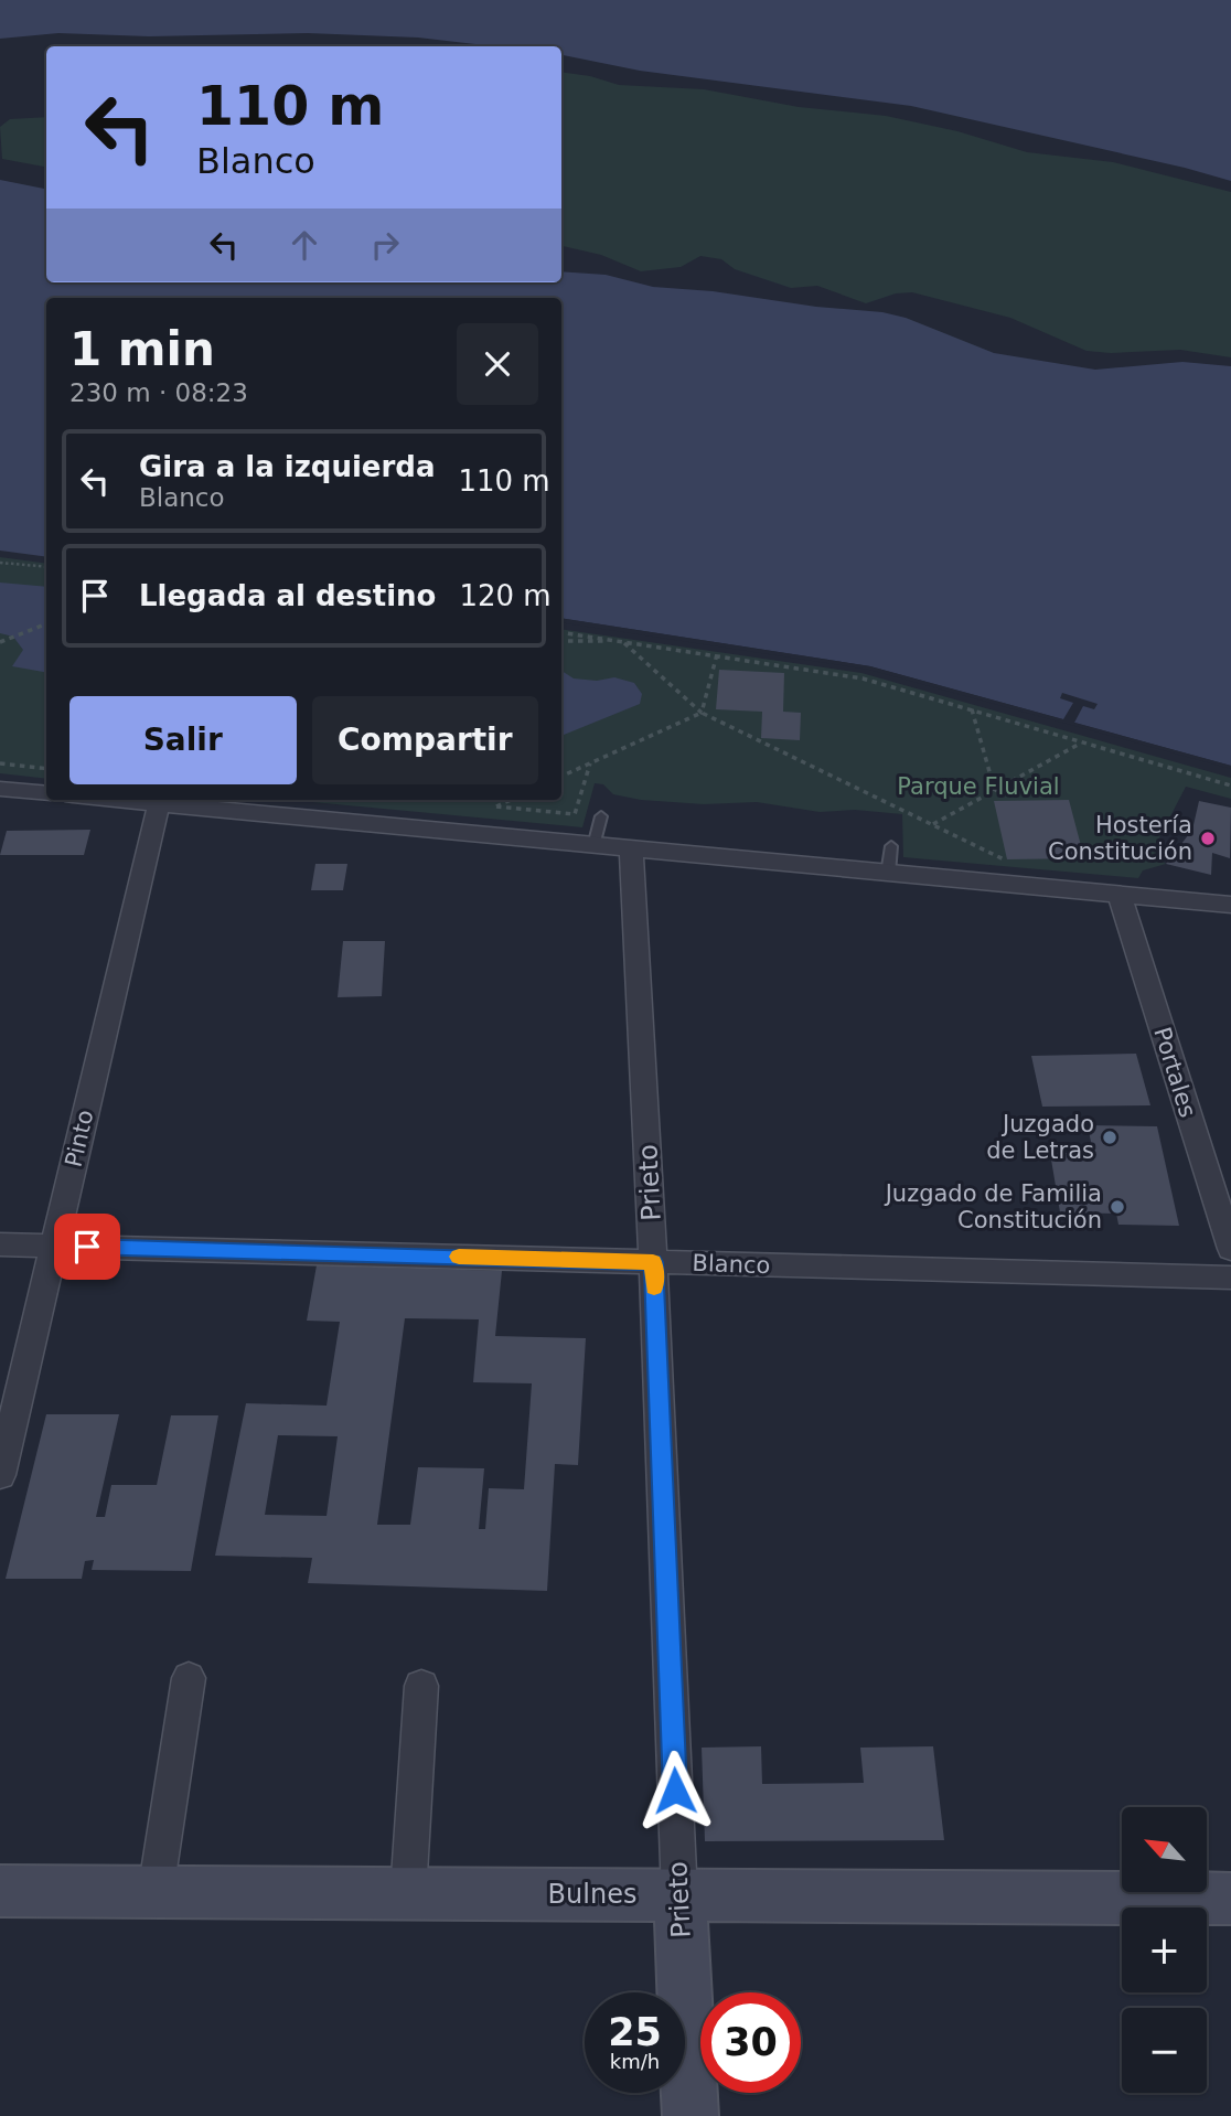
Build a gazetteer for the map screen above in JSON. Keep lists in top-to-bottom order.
{
  "streets": {
    "street": [
      "Portales",
      "Pinto",
      "Prieto",
      "Blanco",
      "Bulnes"
    ]
  },
  "crossings": [
    ["Pinto", "Blanco"],
    ["Prieto", "Blanco"],
    ["Prieto", "Bulnes"]
  ],
  "parks": ["Parque Fluvial"],
  "places": ["Hostería Constitución", "Juzgado de Letras", "Juzgado de Familia Constitución"],
  "north": "top left",
  "page": {
    "turn": ["110 m", "Blanco"],
    "heading": ["1 min", "230 m · 08:23"],
    "list": [
      {
        "name": "Gira a la izquierda",
        "note": "Blanco",
        "value": "110 m"
      },
      {
        "name": "Llegada al destino",
        "value": "120 m"
      }
    ],
    "buttons": ["Salir", "Compartir"],
    "map_buttons": ["+", "−"],
    "speed": "25 km/h",
    "limit": "30"
  }
}
